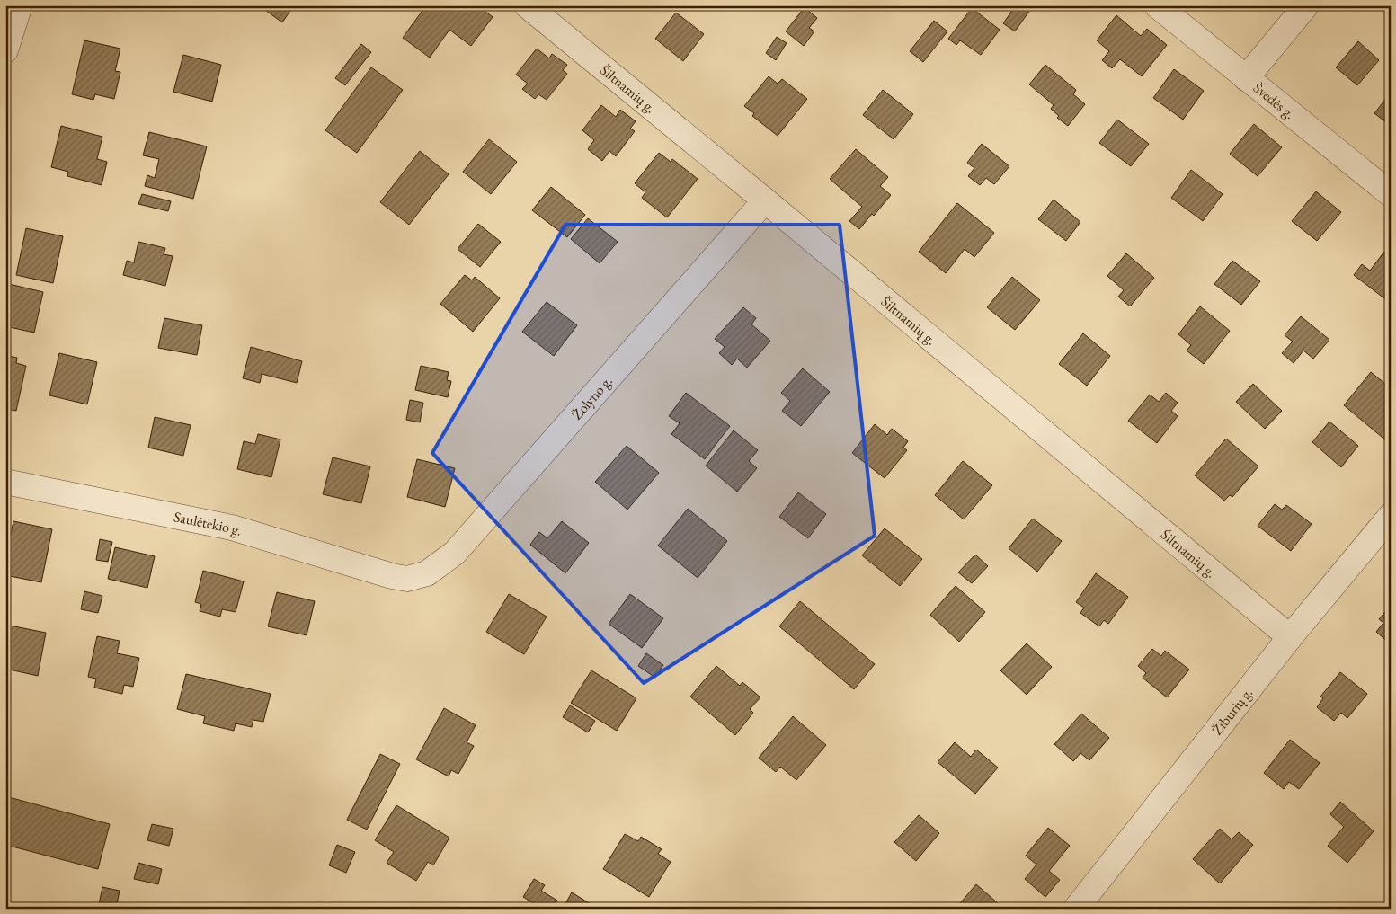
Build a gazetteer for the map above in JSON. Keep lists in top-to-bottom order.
{
  "streets": {
    "street": [
      "Šiltnamių g.",
      "Švedės g.",
      "Žolyno g.",
      "Saulėtekio g.",
      "Žiburių g."
    ]
  },
  "crossings": [
    ["Šiltnamių g.", "Žolyno g."],
    ["Šiltnamių g.", "Žiburių g."],
    ["Žolyno g.", "Saulėtekio g."]
  ]
}
